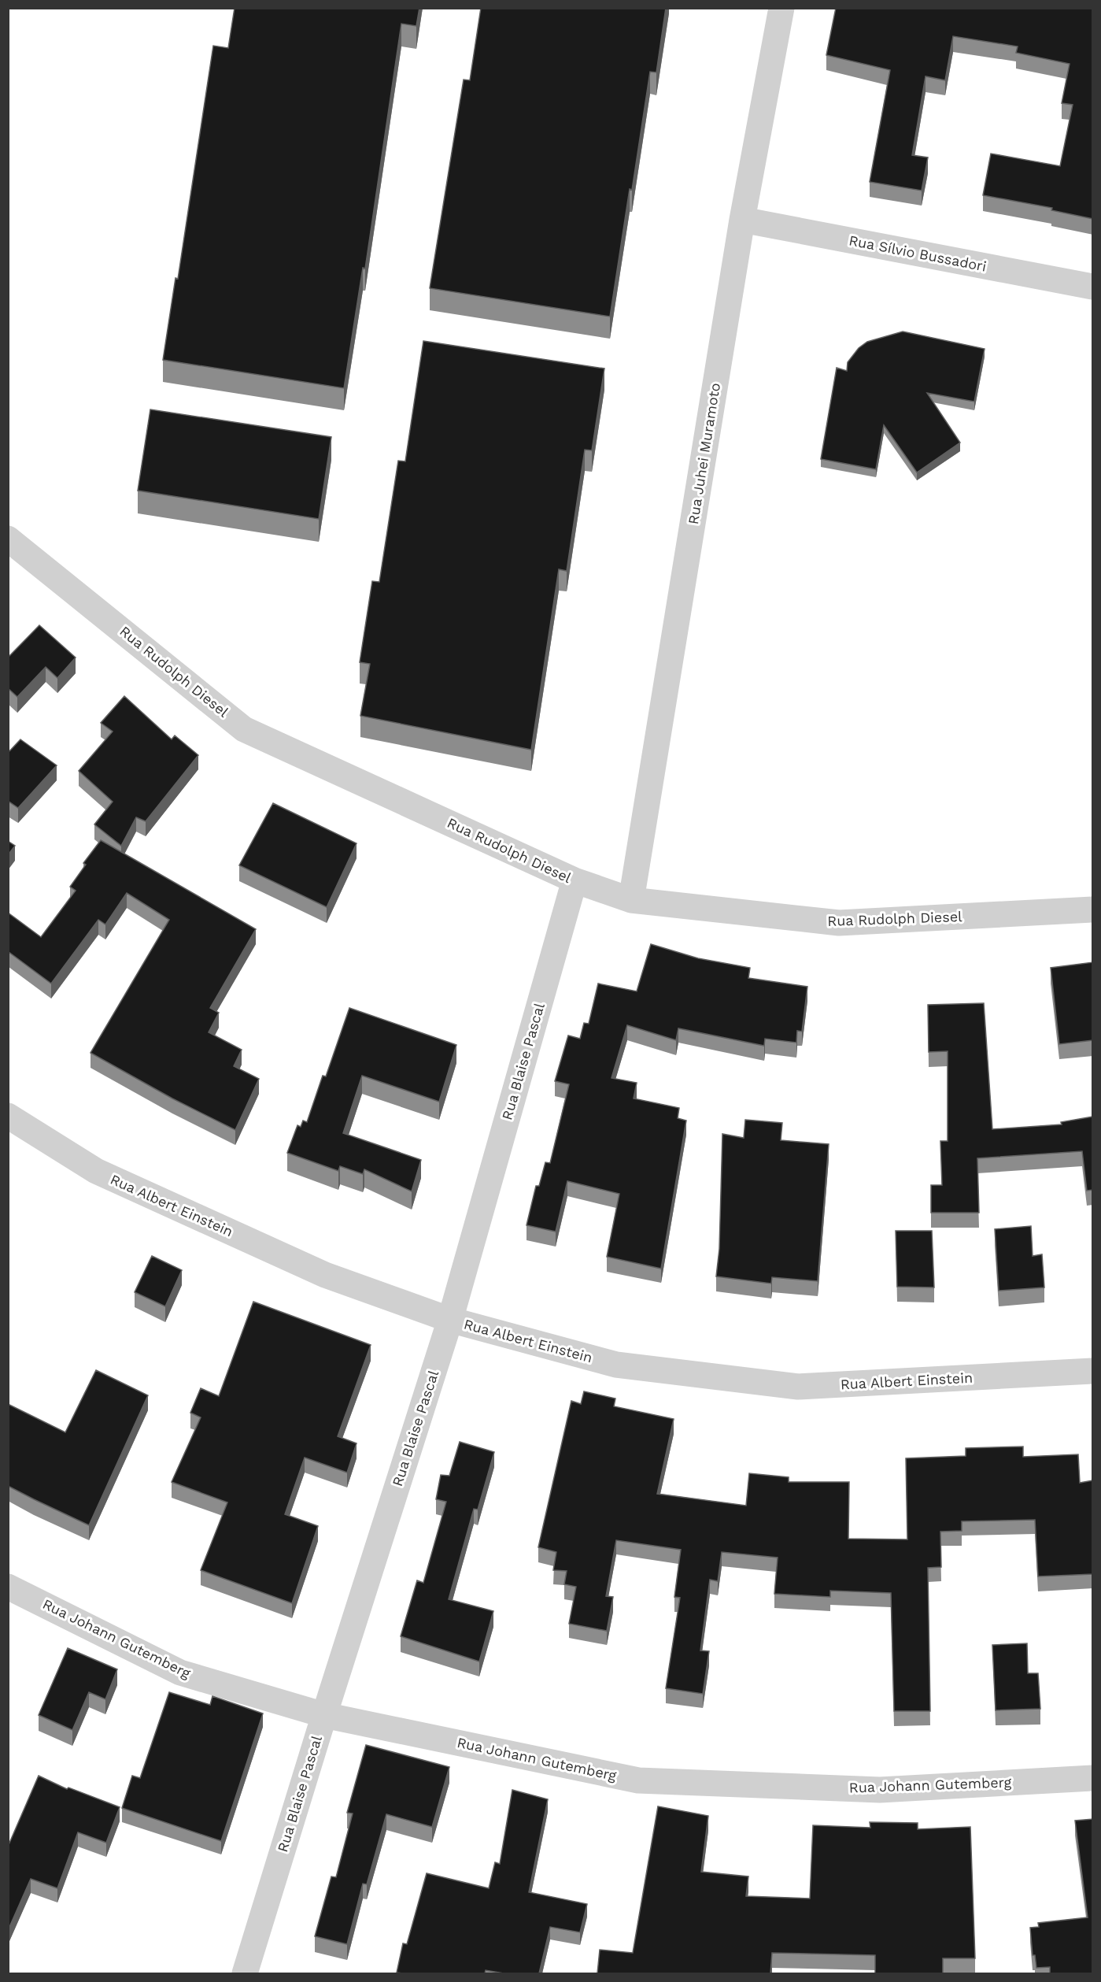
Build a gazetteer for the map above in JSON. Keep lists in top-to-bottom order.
{
  "streets": {
    "street": [
      "Rua Sílvio Bussadori",
      "Rua Juhei Muramoto",
      "Rua Rudolph Diesel",
      "Rua Blaise Pascal",
      "Rua Albert Einstein",
      "Rua Johann Gutemberg"
    ]
  },
  "crossings": [
    ["Rua Sílvio Bussadori", "Rua Juhei Muramoto"],
    ["Rua Juhei Muramoto", "Rua Rudolph Diesel"],
    ["Rua Rudolph Diesel", "Rua Blaise Pascal"],
    ["Rua Blaise Pascal", "Rua Albert Einstein"],
    ["Rua Blaise Pascal", "Rua Johann Gutemberg"]
  ]
}
